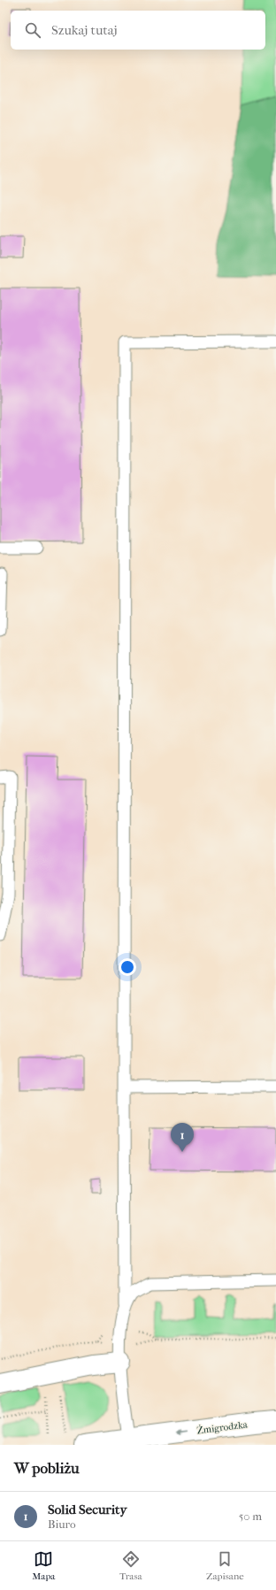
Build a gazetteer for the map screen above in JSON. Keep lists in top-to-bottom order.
{
  "streets": {
    "main road": ["Żmigrodzka"]
  },
  "one_way": ["Żmigrodzka"],
  "page": {
    "search": "Szukaj tutaj",
    "pins": "1",
    "heading": "W pobliżu",
    "list": [
      {
        "mark": "1",
        "name": "Solid Security",
        "note": "Biuro",
        "value": "50 m"
      }
    ],
    "nav": ["Mapa", "Trasa", "Zapisane"]
  }
}
